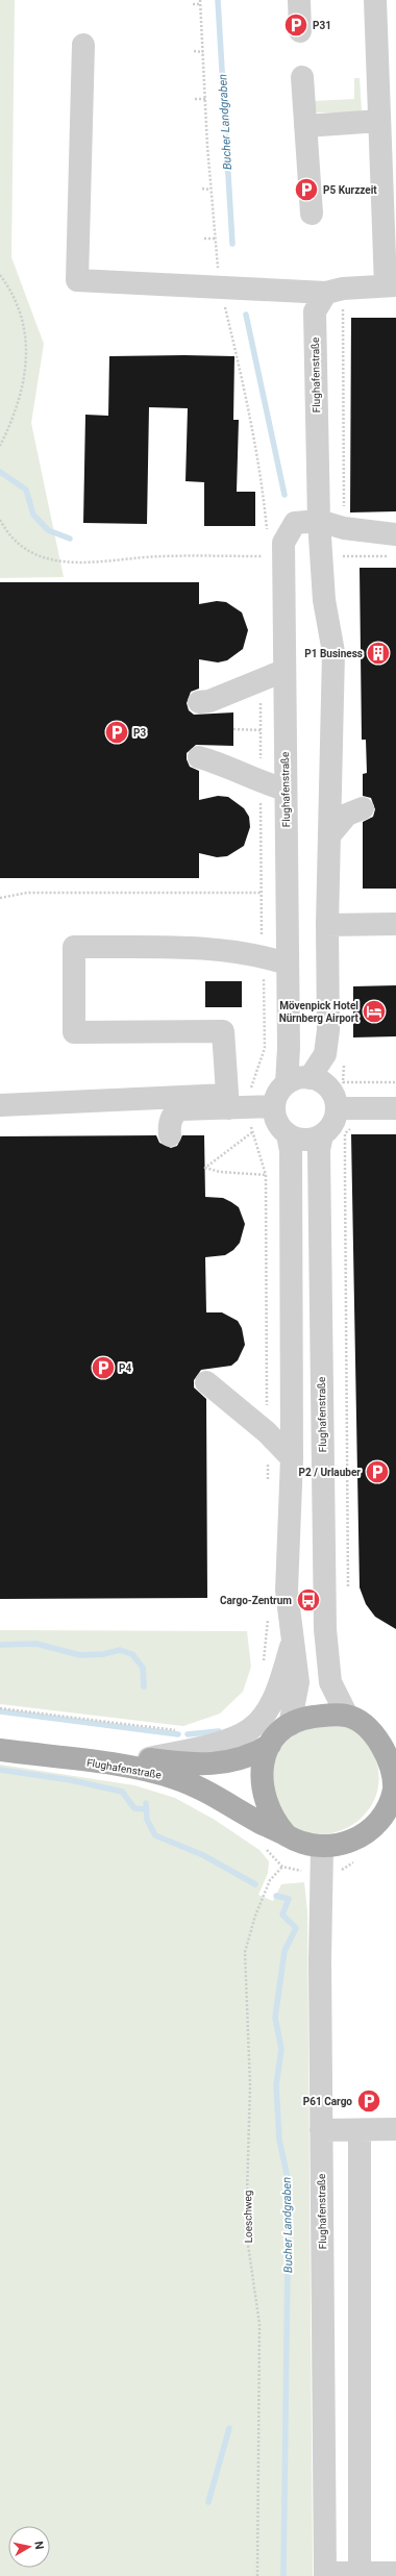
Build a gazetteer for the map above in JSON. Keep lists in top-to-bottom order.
{
  "streets": {
    "main road": ["Flughafenstraße"],
    "path": ["Loeschweg"]
  },
  "water": ["Bucher Landgraben"],
  "places": {
    "parking": [
      "P31",
      "P5 Kurzzeit",
      "P3",
      "P4",
      "P2 / Urlauber",
      "P61 Cargo"
    ],
    "building": ["P1 Business"],
    "hotel": ["Mövenpick Hotel Nürnberg Airport"],
    "bus stop": ["Cargo-Zentrum"]
  },
  "north": "right"
}
